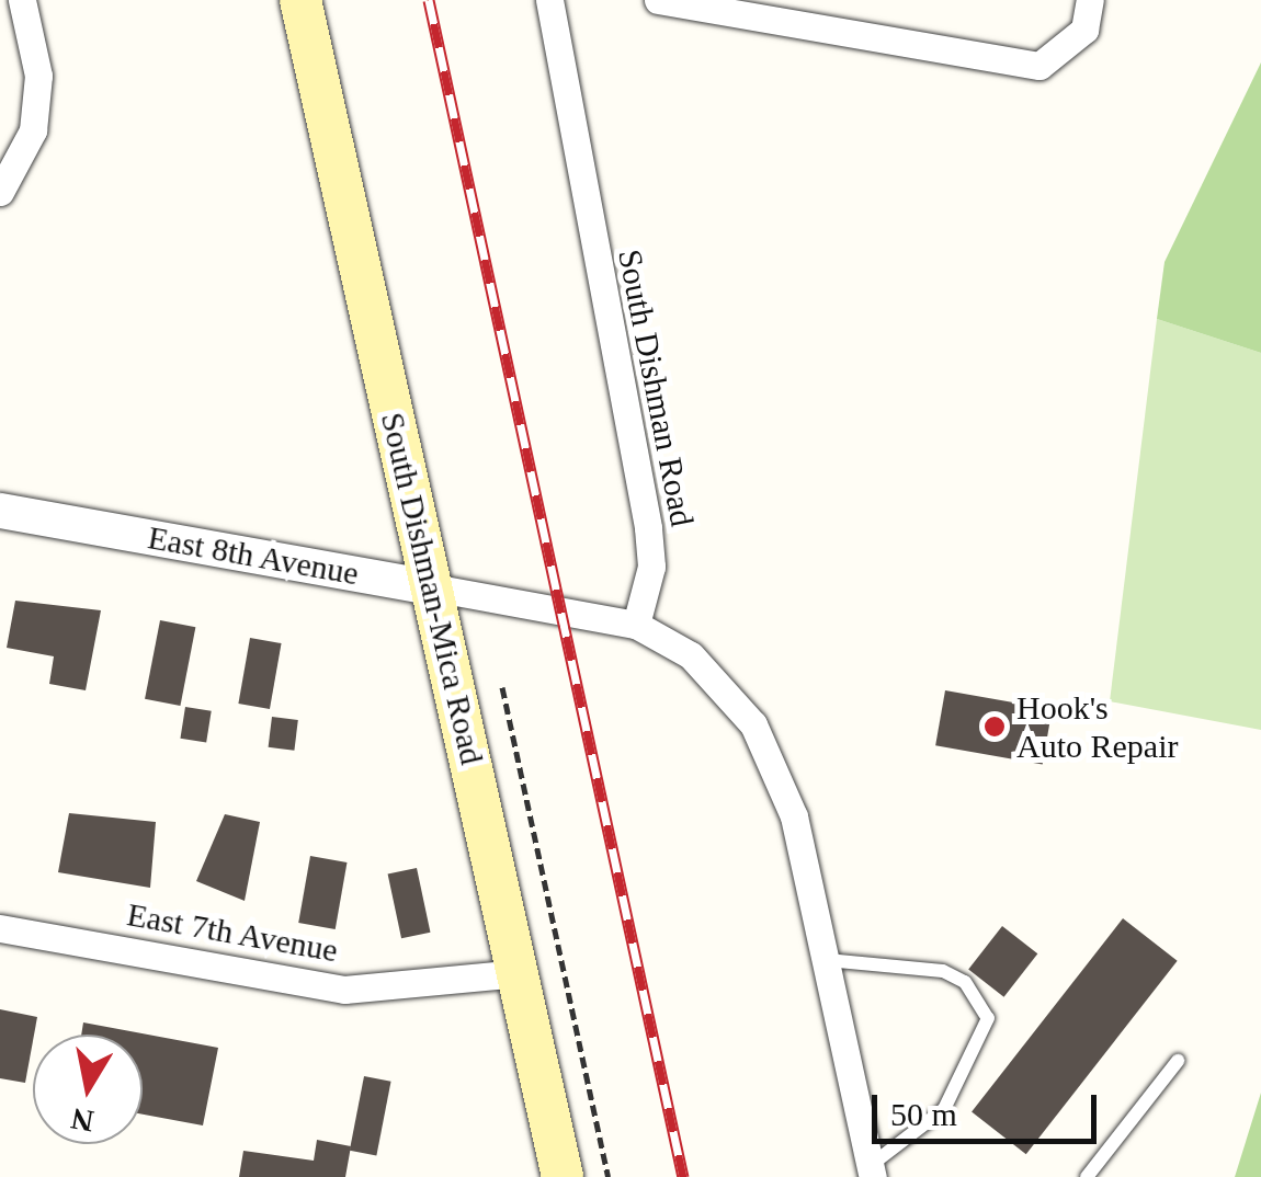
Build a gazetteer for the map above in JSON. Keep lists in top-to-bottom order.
{
  "streets": {
    "main road": ["South Dishman-Mica Road"],
    "street": ["South Dishman Road", "East 8th Avenue", "East 7th Avenue"]
  },
  "crossings": [
    ["South Dishman Road", "East 8th Avenue"],
    ["East 8th Avenue", "South Dishman-Mica Road"],
    ["South Dishman-Mica Road", "East 7th Avenue"]
  ],
  "places": ["Hook's Auto Repair"],
  "scale_bar": "50 m",
  "north": "bottom"
}
